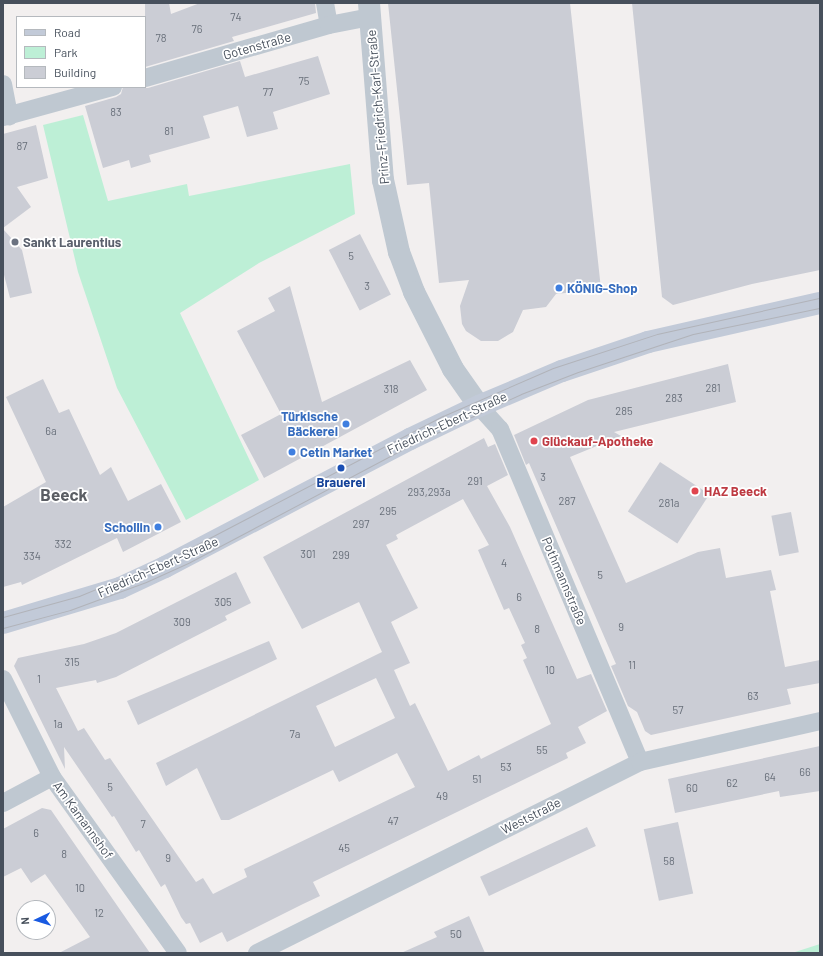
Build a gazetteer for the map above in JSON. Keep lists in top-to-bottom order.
{
  "streets": {
    "main road": ["Friedrich-Ebert-Straße"],
    "street": [
      "Gotenstraße",
      "Prinz-Friedrich-Karl-Straße",
      "Pothmannstraße",
      "Weststraße",
      "Am Kamannshof"
    ]
  },
  "crossings": [
    ["Gotenstraße", "Prinz-Friedrich-Karl-Straße"],
    ["Prinz-Friedrich-Karl-Straße", "Friedrich-Ebert-Straße"],
    ["Prinz-Friedrich-Karl-Straße", "Pothmannstraße"],
    ["Friedrich-Ebert-Straße", "Pothmannstraße"],
    ["Pothmannstraße", "Weststraße"]
  ],
  "districts": ["Beeck"],
  "places": [
    "Sankt Laurentius",
    "KÖNIG-Shop",
    "Türkische Bäckerei",
    "Glückauf-Apotheke",
    "Cetin Market",
    "Brauerei",
    "HAZ Beeck",
    "Schollin"
  ],
  "house_numbers": [
    "74",
    "76",
    "78",
    "75",
    "77",
    "83",
    "81",
    "87",
    "5",
    "3",
    "281",
    "318",
    "283",
    "285",
    "6a",
    "3",
    "291",
    "293,293a",
    "287",
    "281a",
    "295",
    "297",
    "332",
    "301",
    "299",
    "334",
    "4",
    "5",
    "6",
    "305",
    "309",
    "9",
    "8",
    "315",
    "11",
    "10",
    "1",
    "63",
    "57",
    "1a",
    "7a",
    "55",
    "53",
    "66",
    "64",
    "51",
    "62",
    "5",
    "60",
    "49",
    "47",
    "7",
    "6",
    "45",
    "8",
    "9",
    "58",
    "10",
    "12",
    "50"
  ],
  "legend": ["Road", "Park", "Building"],
  "north": "left"
}
